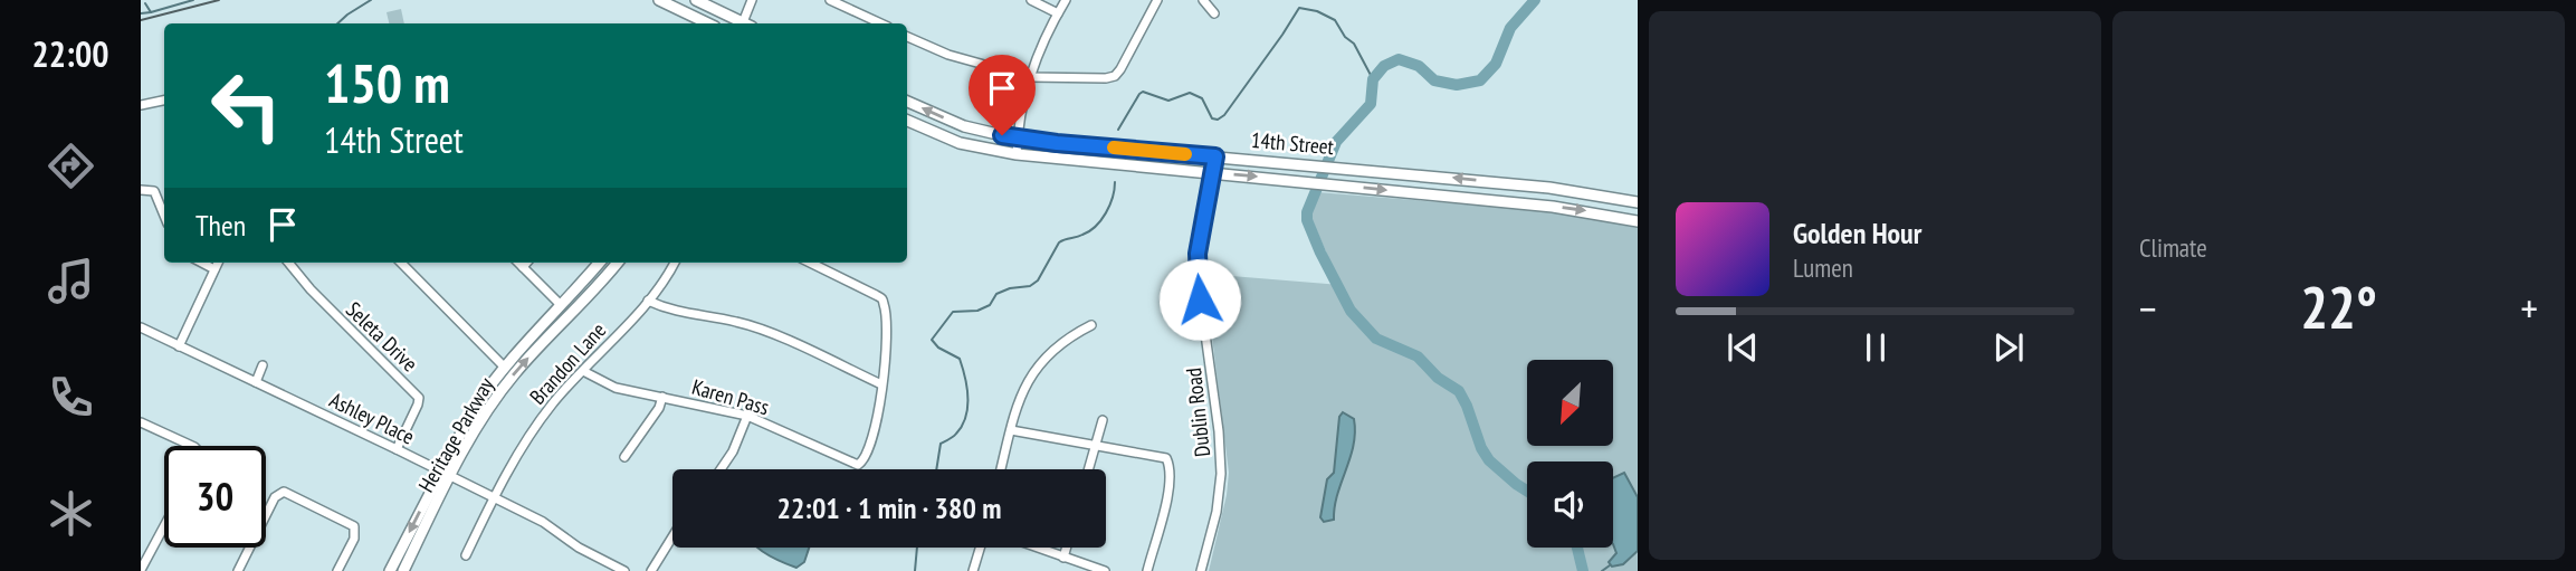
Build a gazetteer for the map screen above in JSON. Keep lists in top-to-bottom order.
{
  "streets": {
    "main road": ["14th Street", "Heritage Parkway"],
    "street": [
      "Seleta Drive",
      "Brandon Lane",
      "Karen Pass",
      "Dublin Road",
      "Ashley Place"
    ]
  },
  "crossings": [
    ["14th Street", "Dublin Road"],
    ["Seleta Drive", "Ashley Place"],
    ["Brandon Lane", "Karen Pass"],
    ["Brandon Lane", "Ashley Place"],
    ["Ashley Place", "Heritage Parkway"]
  ],
  "north": "bottom left",
  "page": {
    "tabs": "22:00",
    "tile": "Climate",
    "turn": ["150 m", "14th Street"],
    "then": "Then",
    "song": ["Golden Hour", "Lumen"],
    "heat": ["−", "22°", "+"],
    "limit": "30",
    "trip": "22:01 · 1 min · 380 m"
  }
}
